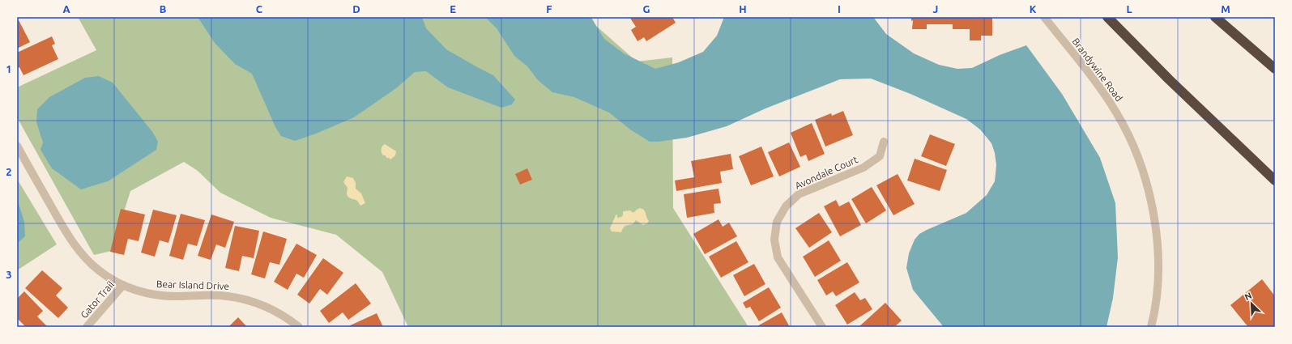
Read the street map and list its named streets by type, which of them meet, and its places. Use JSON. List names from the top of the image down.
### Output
{
  "streets": {
    "street": [
      "Brandywine Road",
      "Avondale Court",
      "Bear Island Drive",
      "Gator Trail"
    ]
  },
  "crossings": [
    ["Bear Island Drive", "Gator Trail"]
  ],
  "north": "top left",
  "grid": {
    "columns": [
      "A",
      "B",
      "C",
      "D",
      "E",
      "F",
      "G",
      "H",
      "I",
      "J",
      "K",
      "L",
      "M"
    ],
    "rows": ["1", "2", "3"]
  }
}
